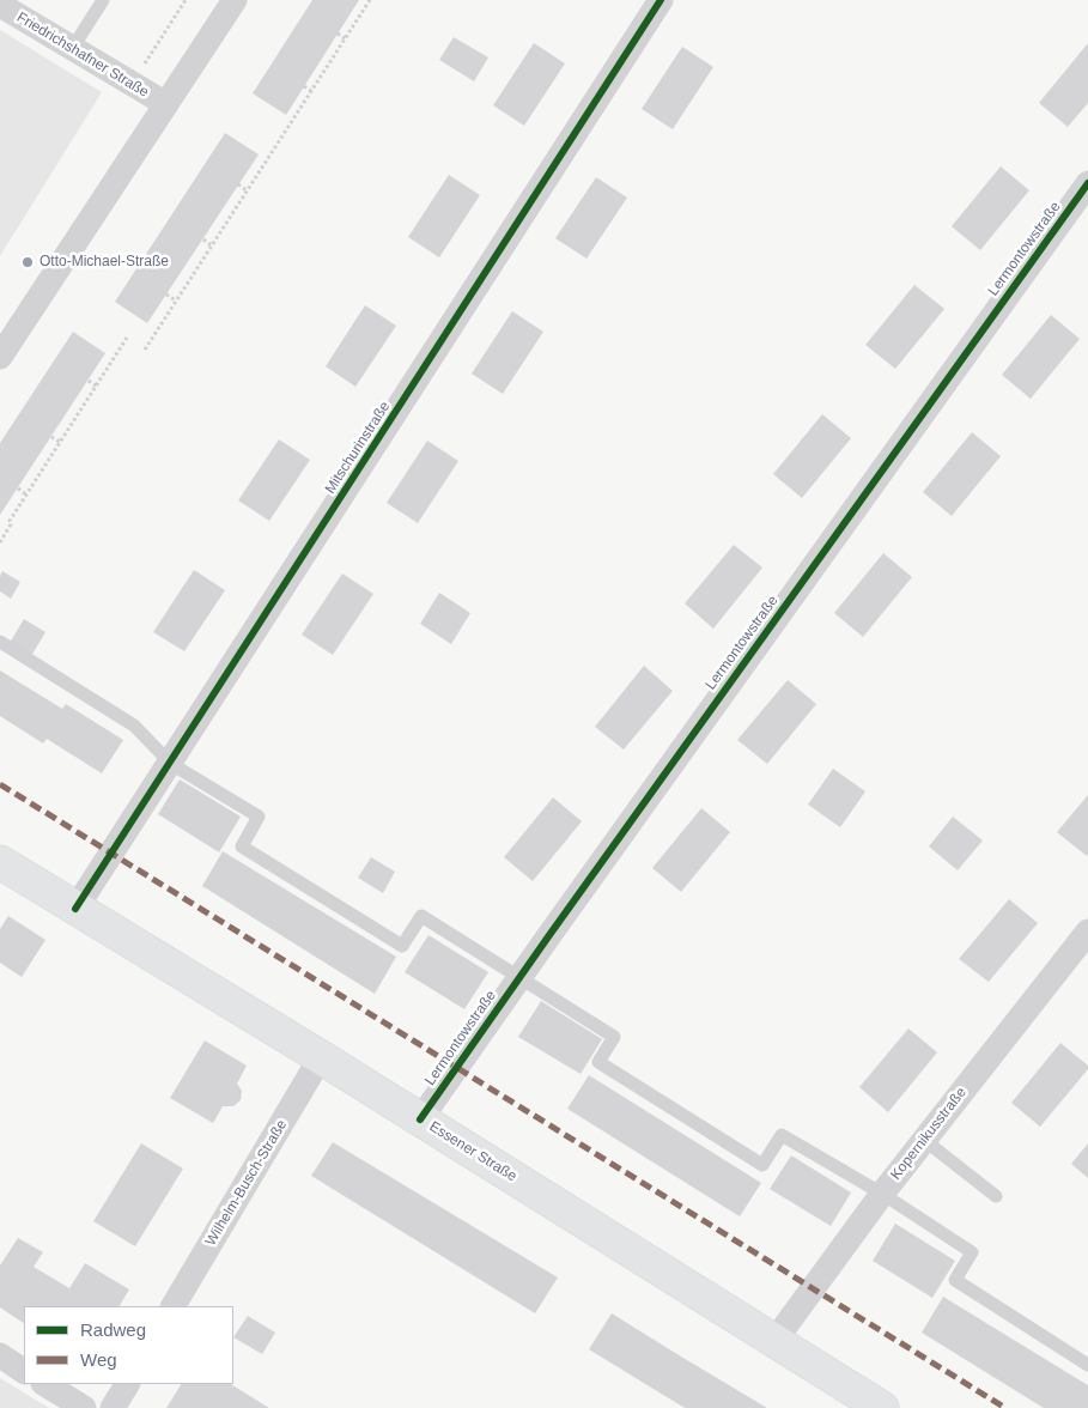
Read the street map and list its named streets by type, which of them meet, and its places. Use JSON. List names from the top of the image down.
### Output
{
  "streets": {
    "main road": ["Essener Straße"],
    "street": [
      "Friedrichshafner Straße",
      "Lermontowstraße",
      "Mitschurinstraße",
      "Kopernikusstraße",
      "Wilhelm-Busch-Straße"
    ]
  },
  "crossings": [
    ["Lermontowstraße", "Essener Straße"],
    ["Mitschurinstraße", "Essener Straße"],
    ["Kopernikusstraße", "Essener Straße"],
    ["Essener Straße", "Wilhelm-Busch-Straße"]
  ],
  "places": ["Otto-Michael-Straße"],
  "legend": ["Radweg", "Weg"]
}
